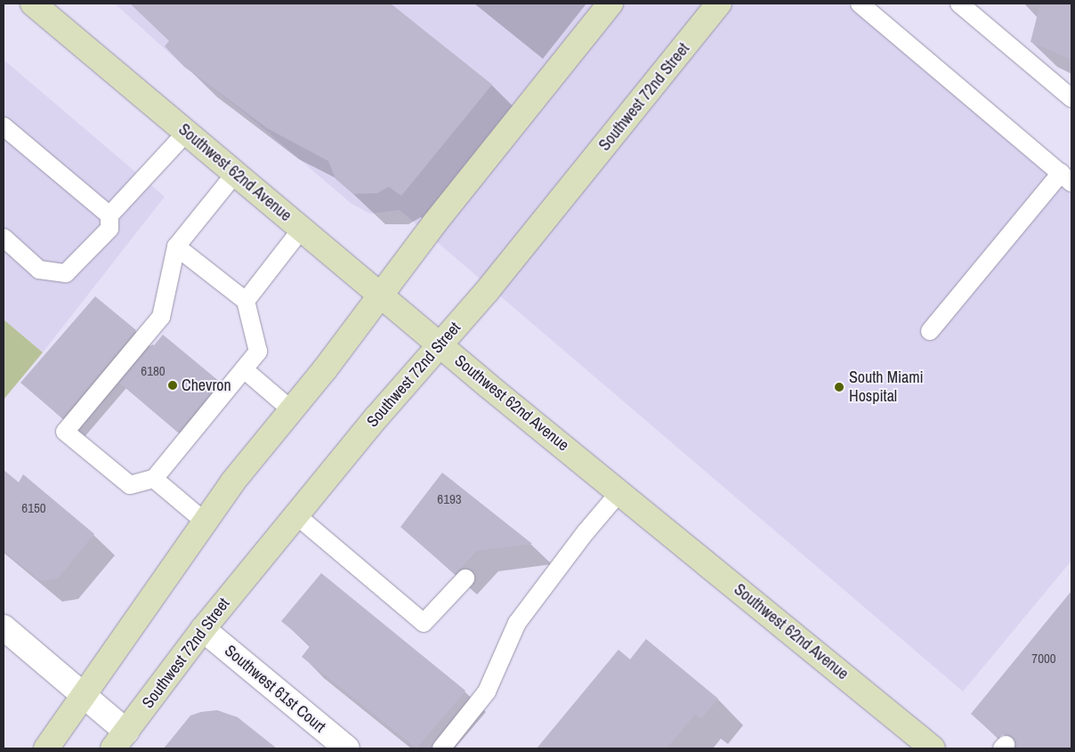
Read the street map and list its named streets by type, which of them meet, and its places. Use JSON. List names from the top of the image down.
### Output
{
  "streets": {
    "main road": ["Southwest 72nd Street", "Southwest 62nd Avenue"],
    "street": ["Southwest 61st Court"]
  },
  "crossings": [
    ["Southwest 72nd Street", "Southwest 62nd Avenue"],
    ["Southwest 72nd Street", "Southwest 61st Court"]
  ],
  "places": ["Chevron", "South Miami Hospital"],
  "house_numbers": [
    "6180",
    "6193",
    "6150",
    "7000"
  ]
}
